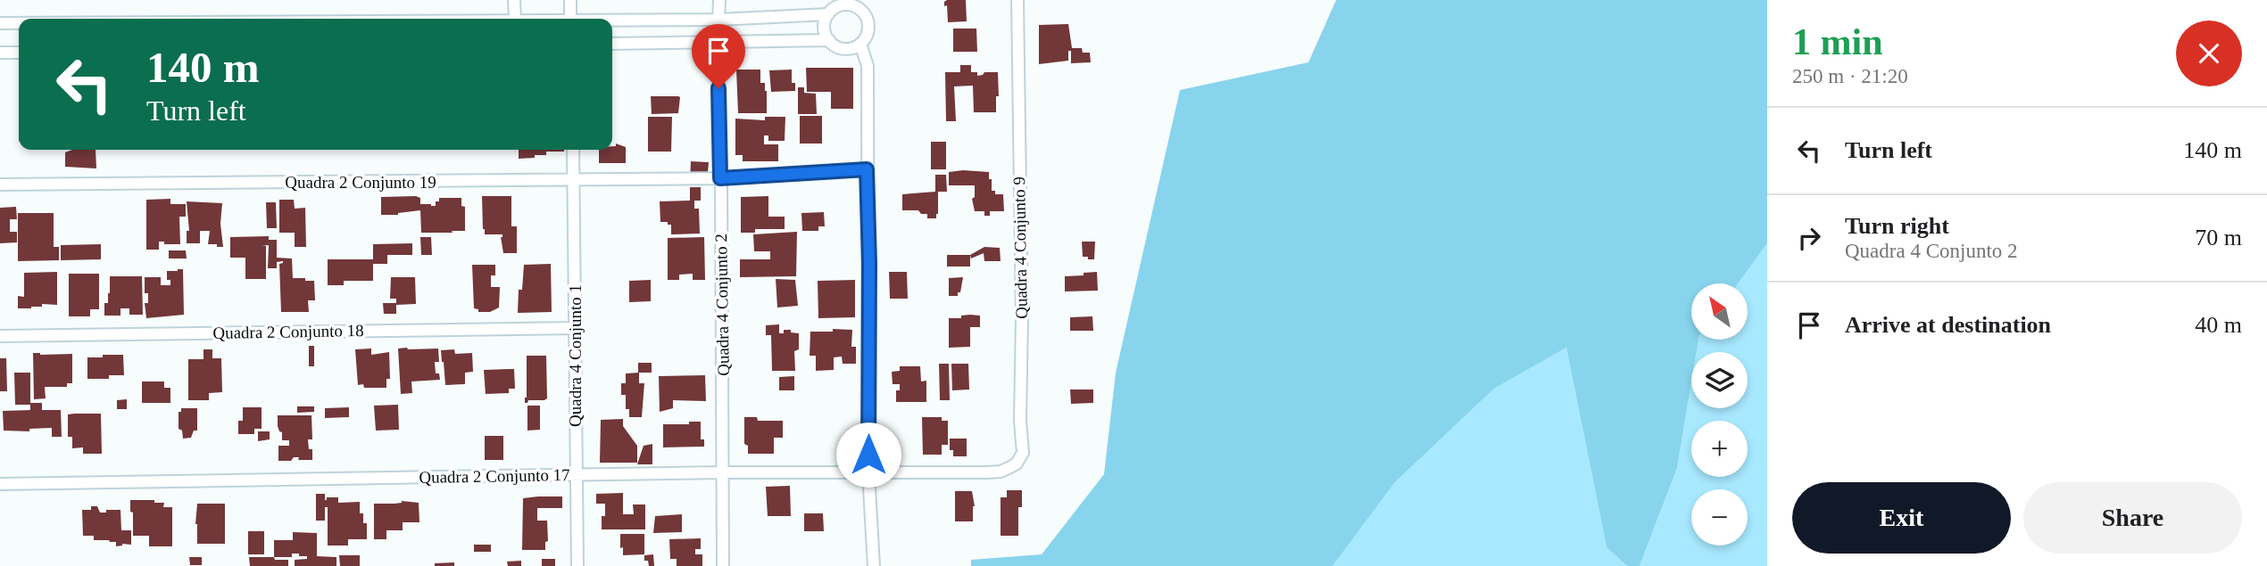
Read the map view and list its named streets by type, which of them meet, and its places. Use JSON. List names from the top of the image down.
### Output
{
  "streets": {
    "street": [
      "Quadra 2 Conjunto 19",
      "Quadra 4 Conjunto 9",
      "Quadra 4 Conjunto 2",
      "Quadra 2 Conjunto 18",
      "Quadra 4 Conjunto 1",
      "Quadra 2 Conjunto 17"
    ]
  },
  "crossings": [
    ["Quadra 2 Conjunto 19", "Quadra 4 Conjunto 2"],
    ["Quadra 2 Conjunto 19", "Quadra 4 Conjunto 1"],
    ["Quadra 4 Conjunto 9", "Quadra 2 Conjunto 17"],
    ["Quadra 4 Conjunto 2", "Quadra 2 Conjunto 17"],
    ["Quadra 2 Conjunto 18", "Quadra 4 Conjunto 1"],
    ["Quadra 4 Conjunto 1", "Quadra 2 Conjunto 17"]
  ],
  "north": "top left",
  "page": {
    "heading": ["1 min", "250 m · 21:20"],
    "turn": ["140 m", "Turn left"],
    "list": [
      {
        "name": "Turn left",
        "value": "140 m"
      },
      {
        "name": "Turn right",
        "note": "Quadra 4 Conjunto 2",
        "value": "70 m"
      },
      {
        "name": "Arrive at destination",
        "value": "40 m"
      }
    ],
    "map_buttons": ["+", "−"],
    "buttons": ["Exit", "Share"]
  }
}
